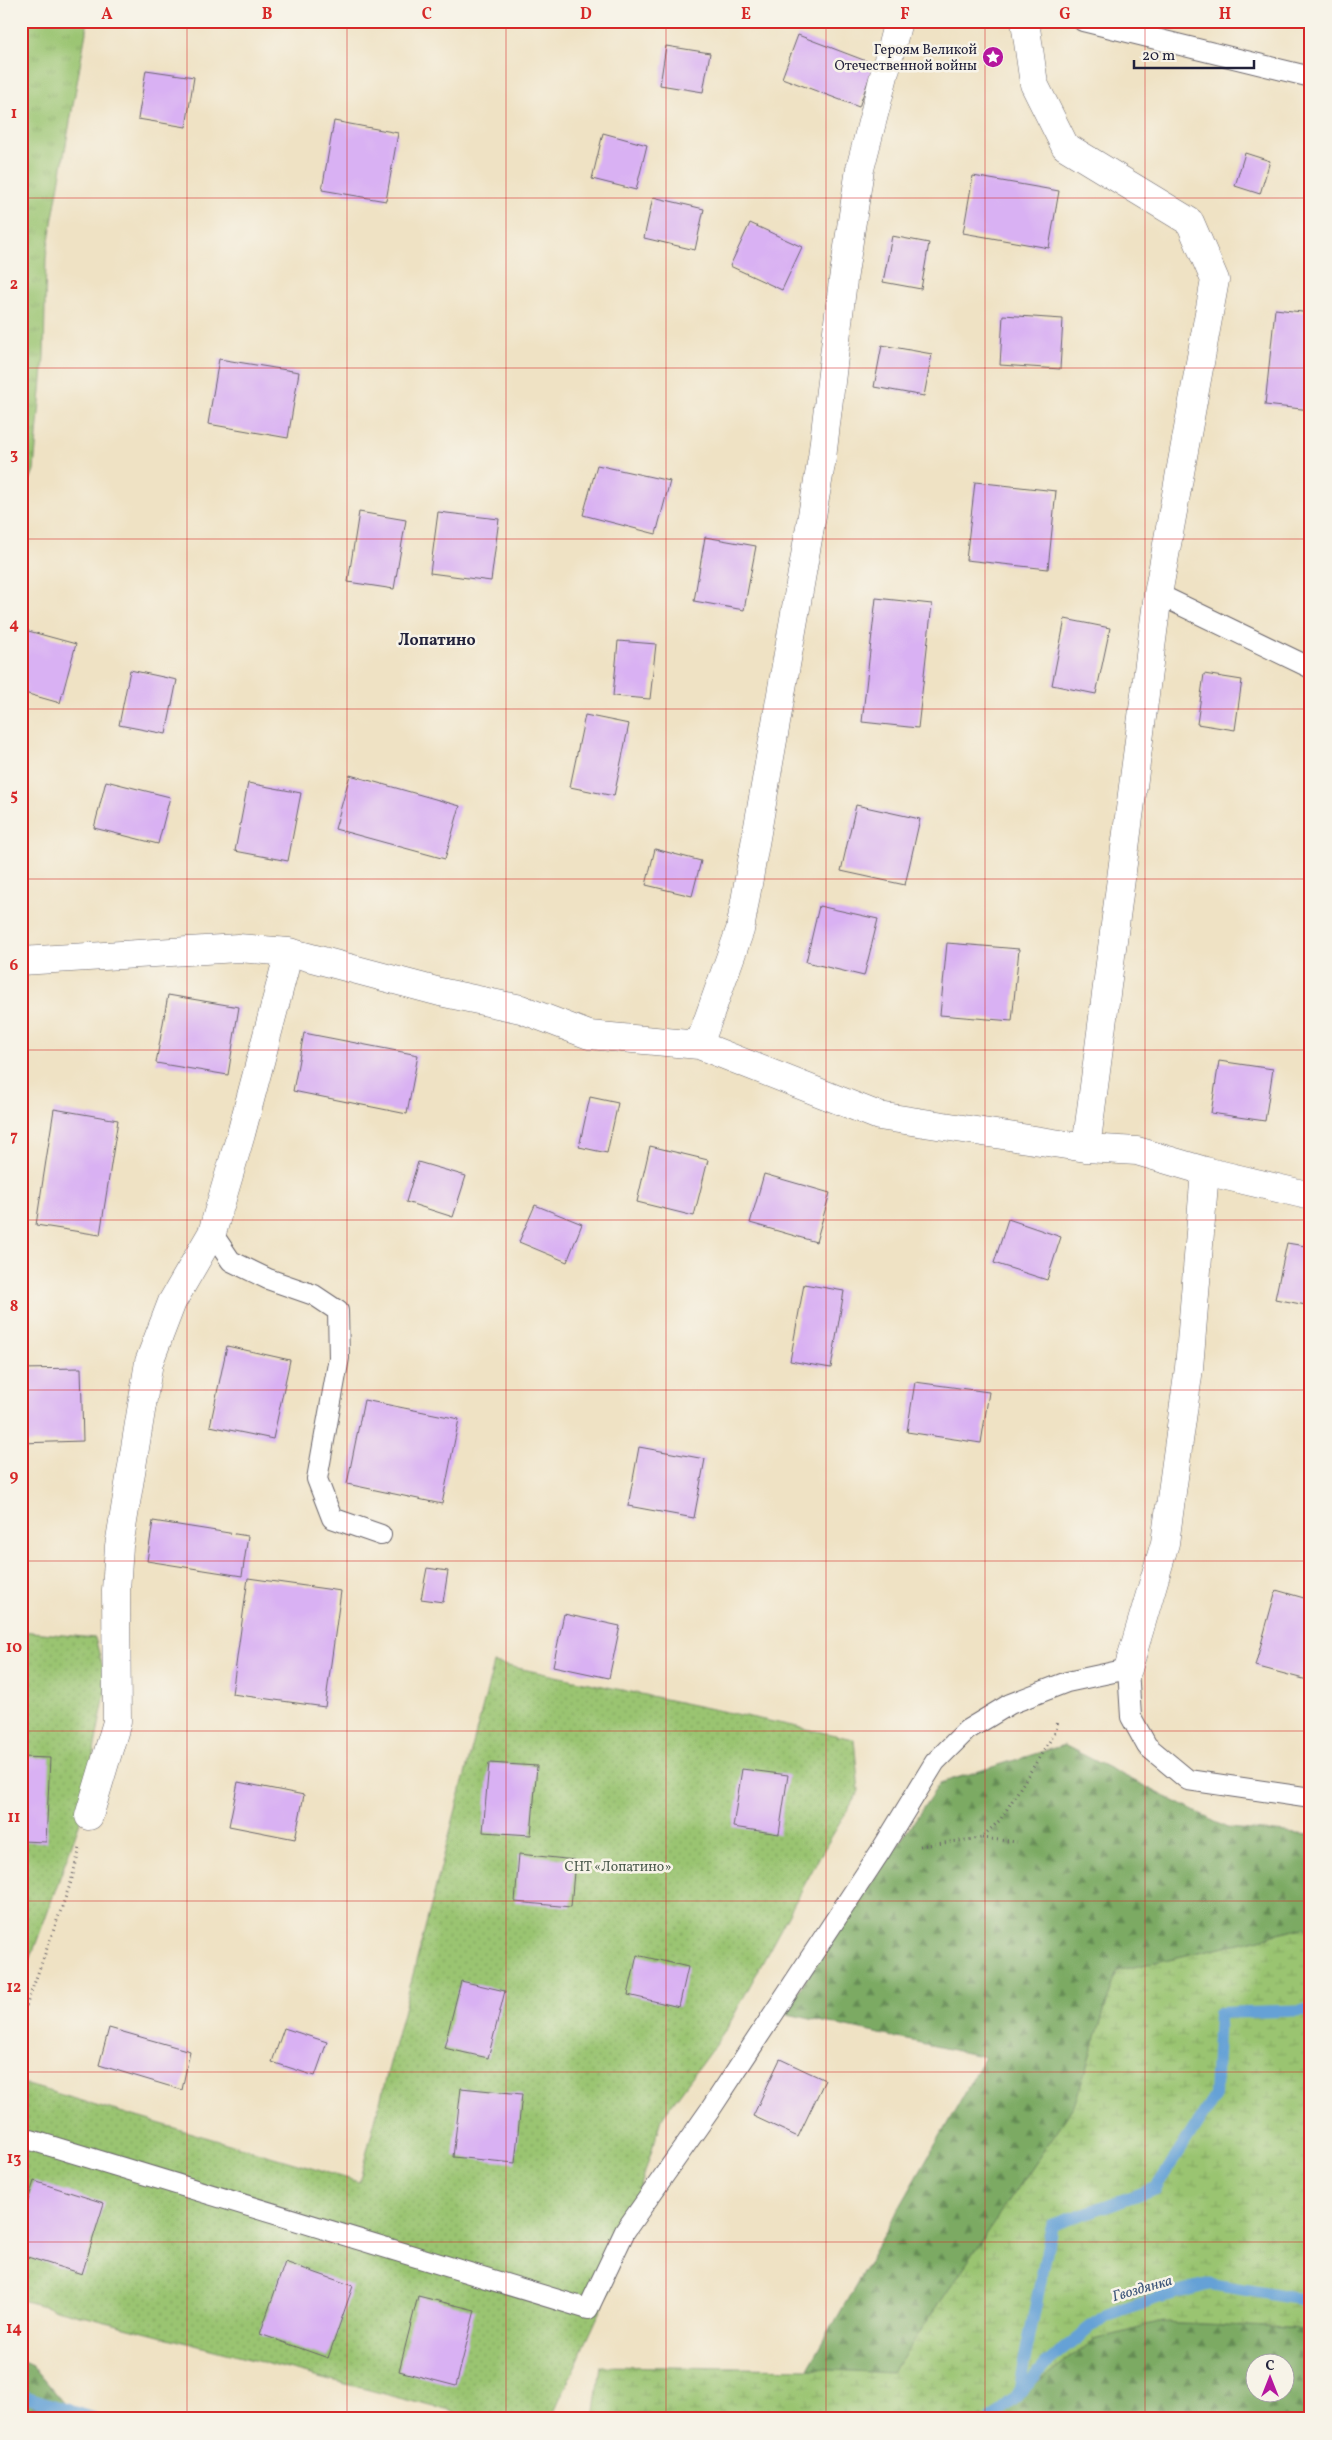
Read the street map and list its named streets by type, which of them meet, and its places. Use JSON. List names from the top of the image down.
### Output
{
  "districts": ["Лопатино"],
  "water": ["Гвоздянка"],
  "parks": ["СНТ «Лопатино»"],
  "places": {
    "place": ["Героям Великой Отечественной войны"]
  },
  "scale_bar": "20 m",
  "north": "top",
  "grid": {
    "columns": [
      "A",
      "B",
      "C",
      "D",
      "E",
      "F",
      "G",
      "H"
    ],
    "rows": [
      "1",
      "2",
      "3",
      "4",
      "5",
      "6",
      "7",
      "8",
      "9",
      "10",
      "11",
      "12",
      "13",
      "14"
    ]
  }
}
